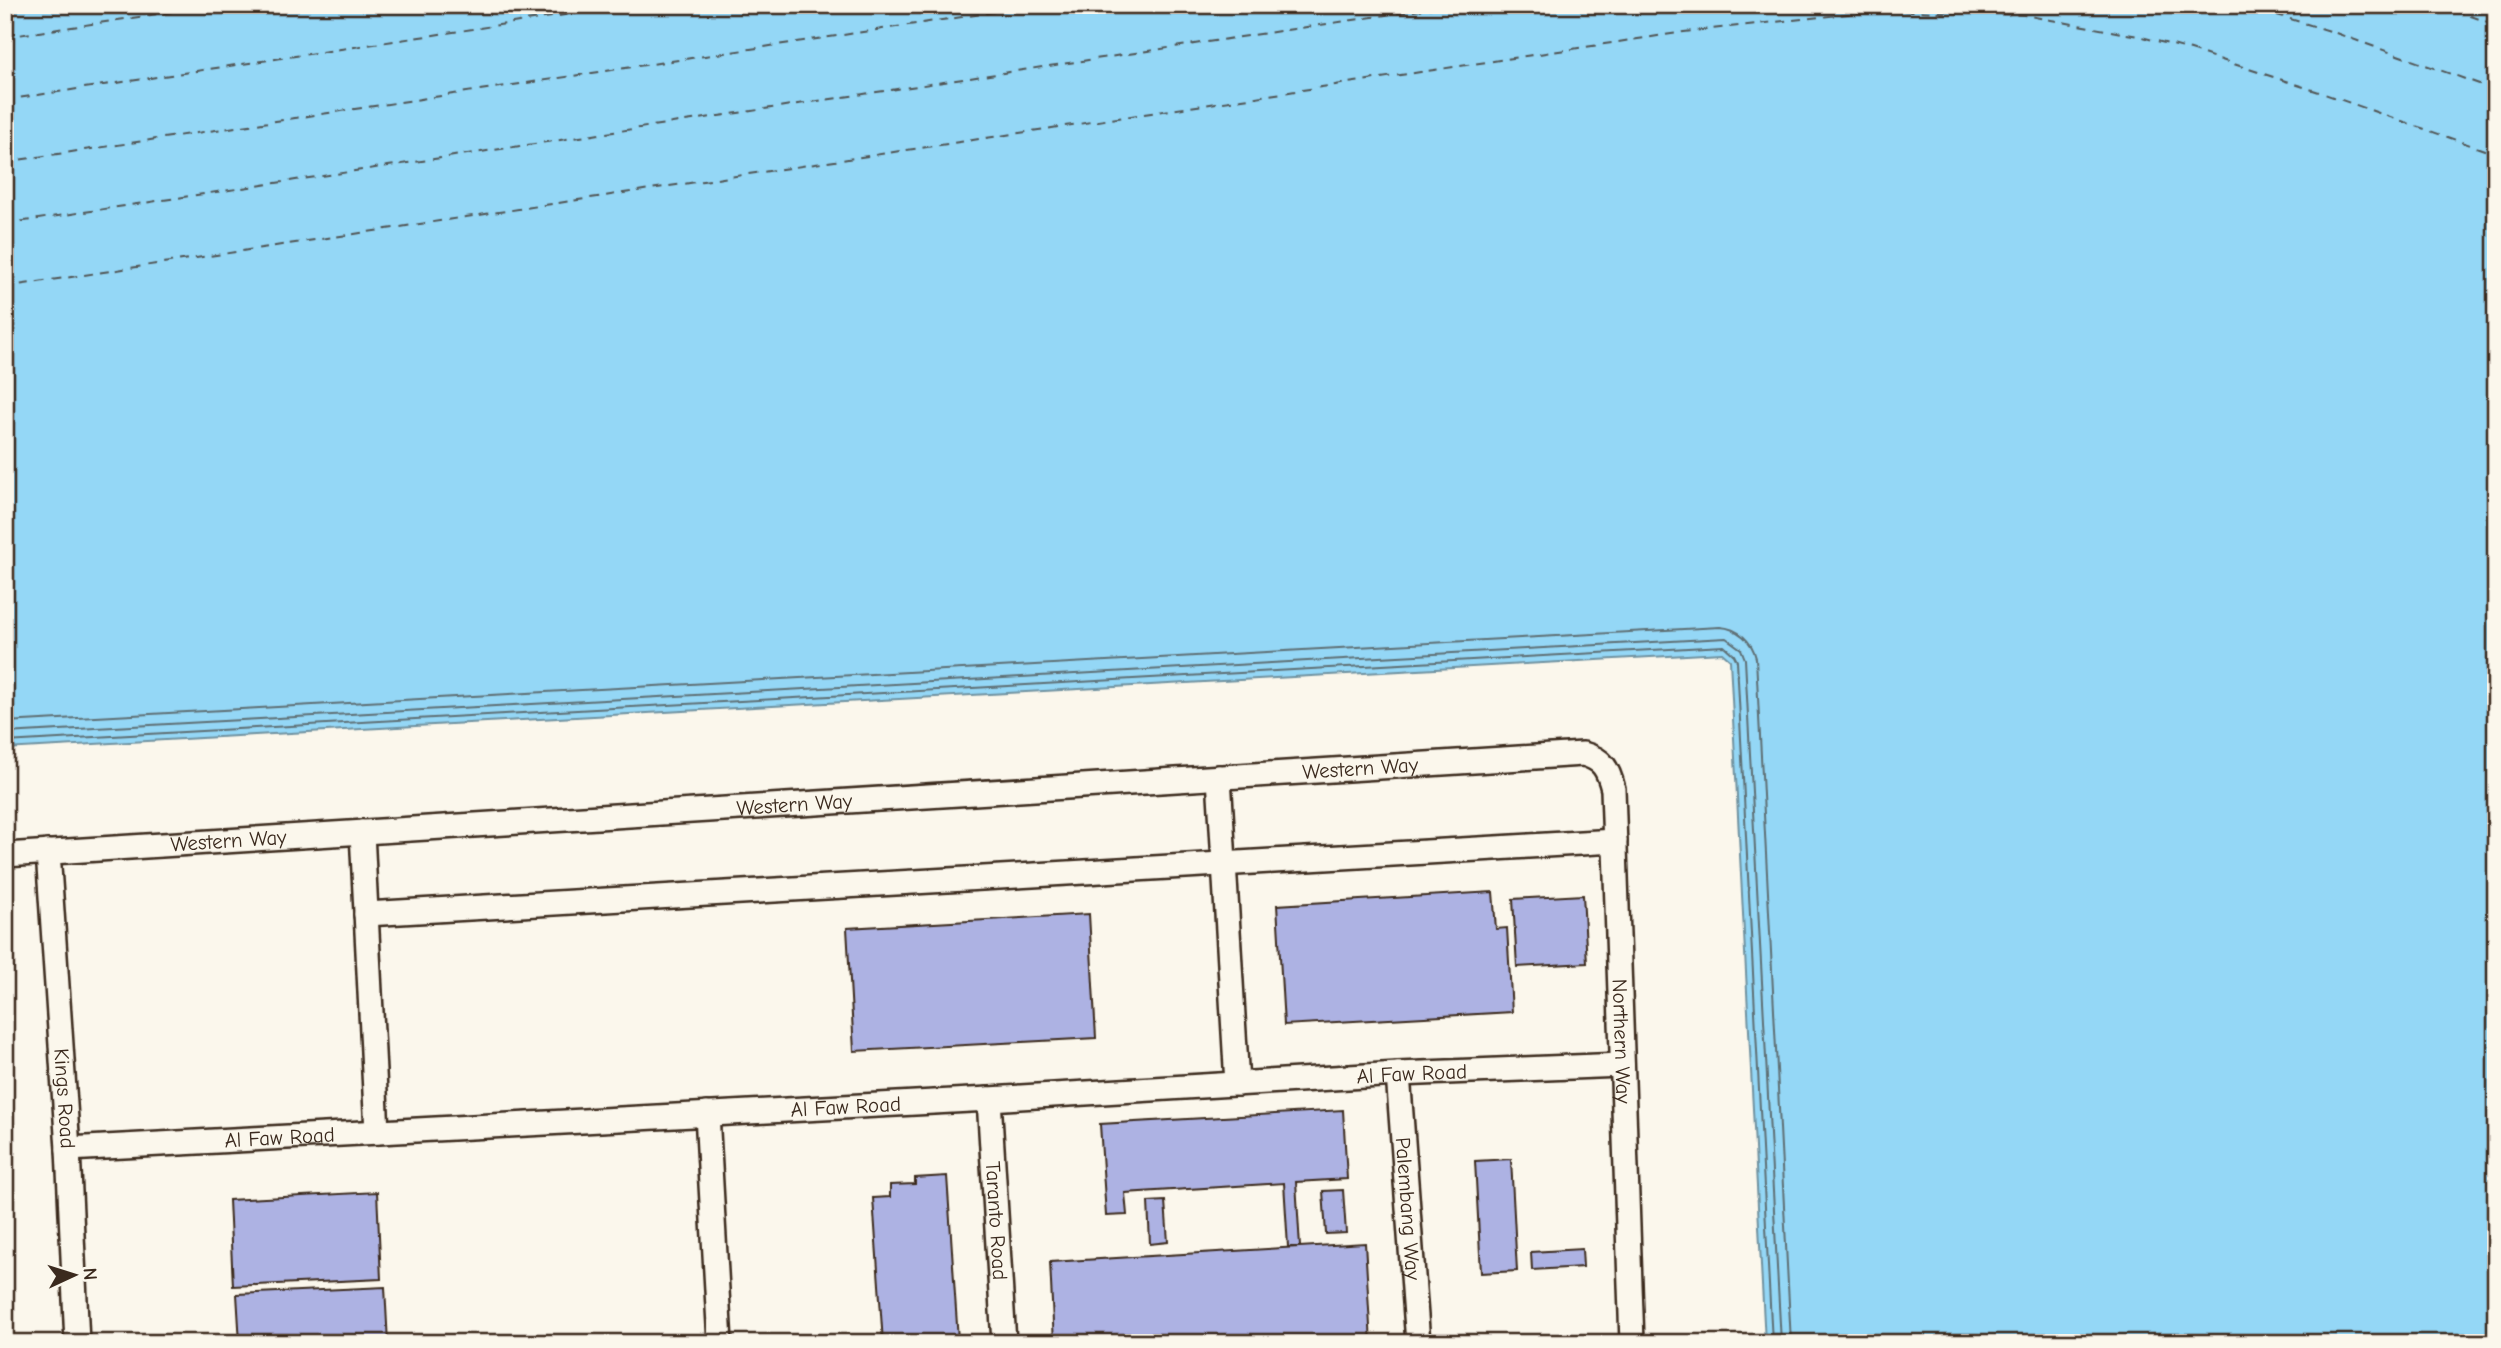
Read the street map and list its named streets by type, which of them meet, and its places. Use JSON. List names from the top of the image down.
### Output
{
  "streets": {
    "lane": [
      "Western Way",
      "Northern Way",
      "Al Faw Road",
      "Kings Road",
      "Palembang Way",
      "Taranto Road"
    ]
  },
  "crossings": [
    ["Western Way", "Northern Way"],
    ["Western Way", "Kings Road"],
    ["Northern Way", "Al Faw Road"],
    ["Al Faw Road", "Kings Road"],
    ["Al Faw Road", "Palembang Way"],
    ["Al Faw Road", "Taranto Road"]
  ],
  "north": "right"
}
